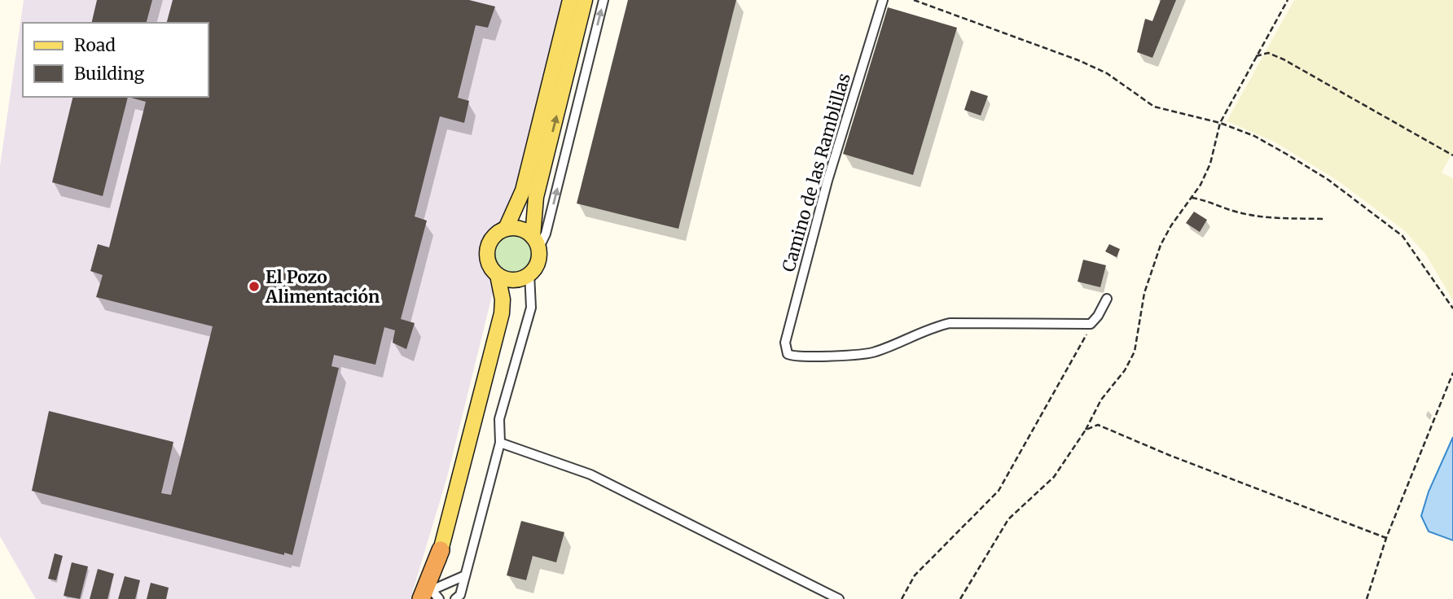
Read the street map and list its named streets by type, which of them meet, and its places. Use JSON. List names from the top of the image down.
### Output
{
  "streets": {
    "street": ["Camino de las Ramblillas"]
  },
  "places": ["El Pozo Alimentación"],
  "legend": ["Road", "Building"]
}
